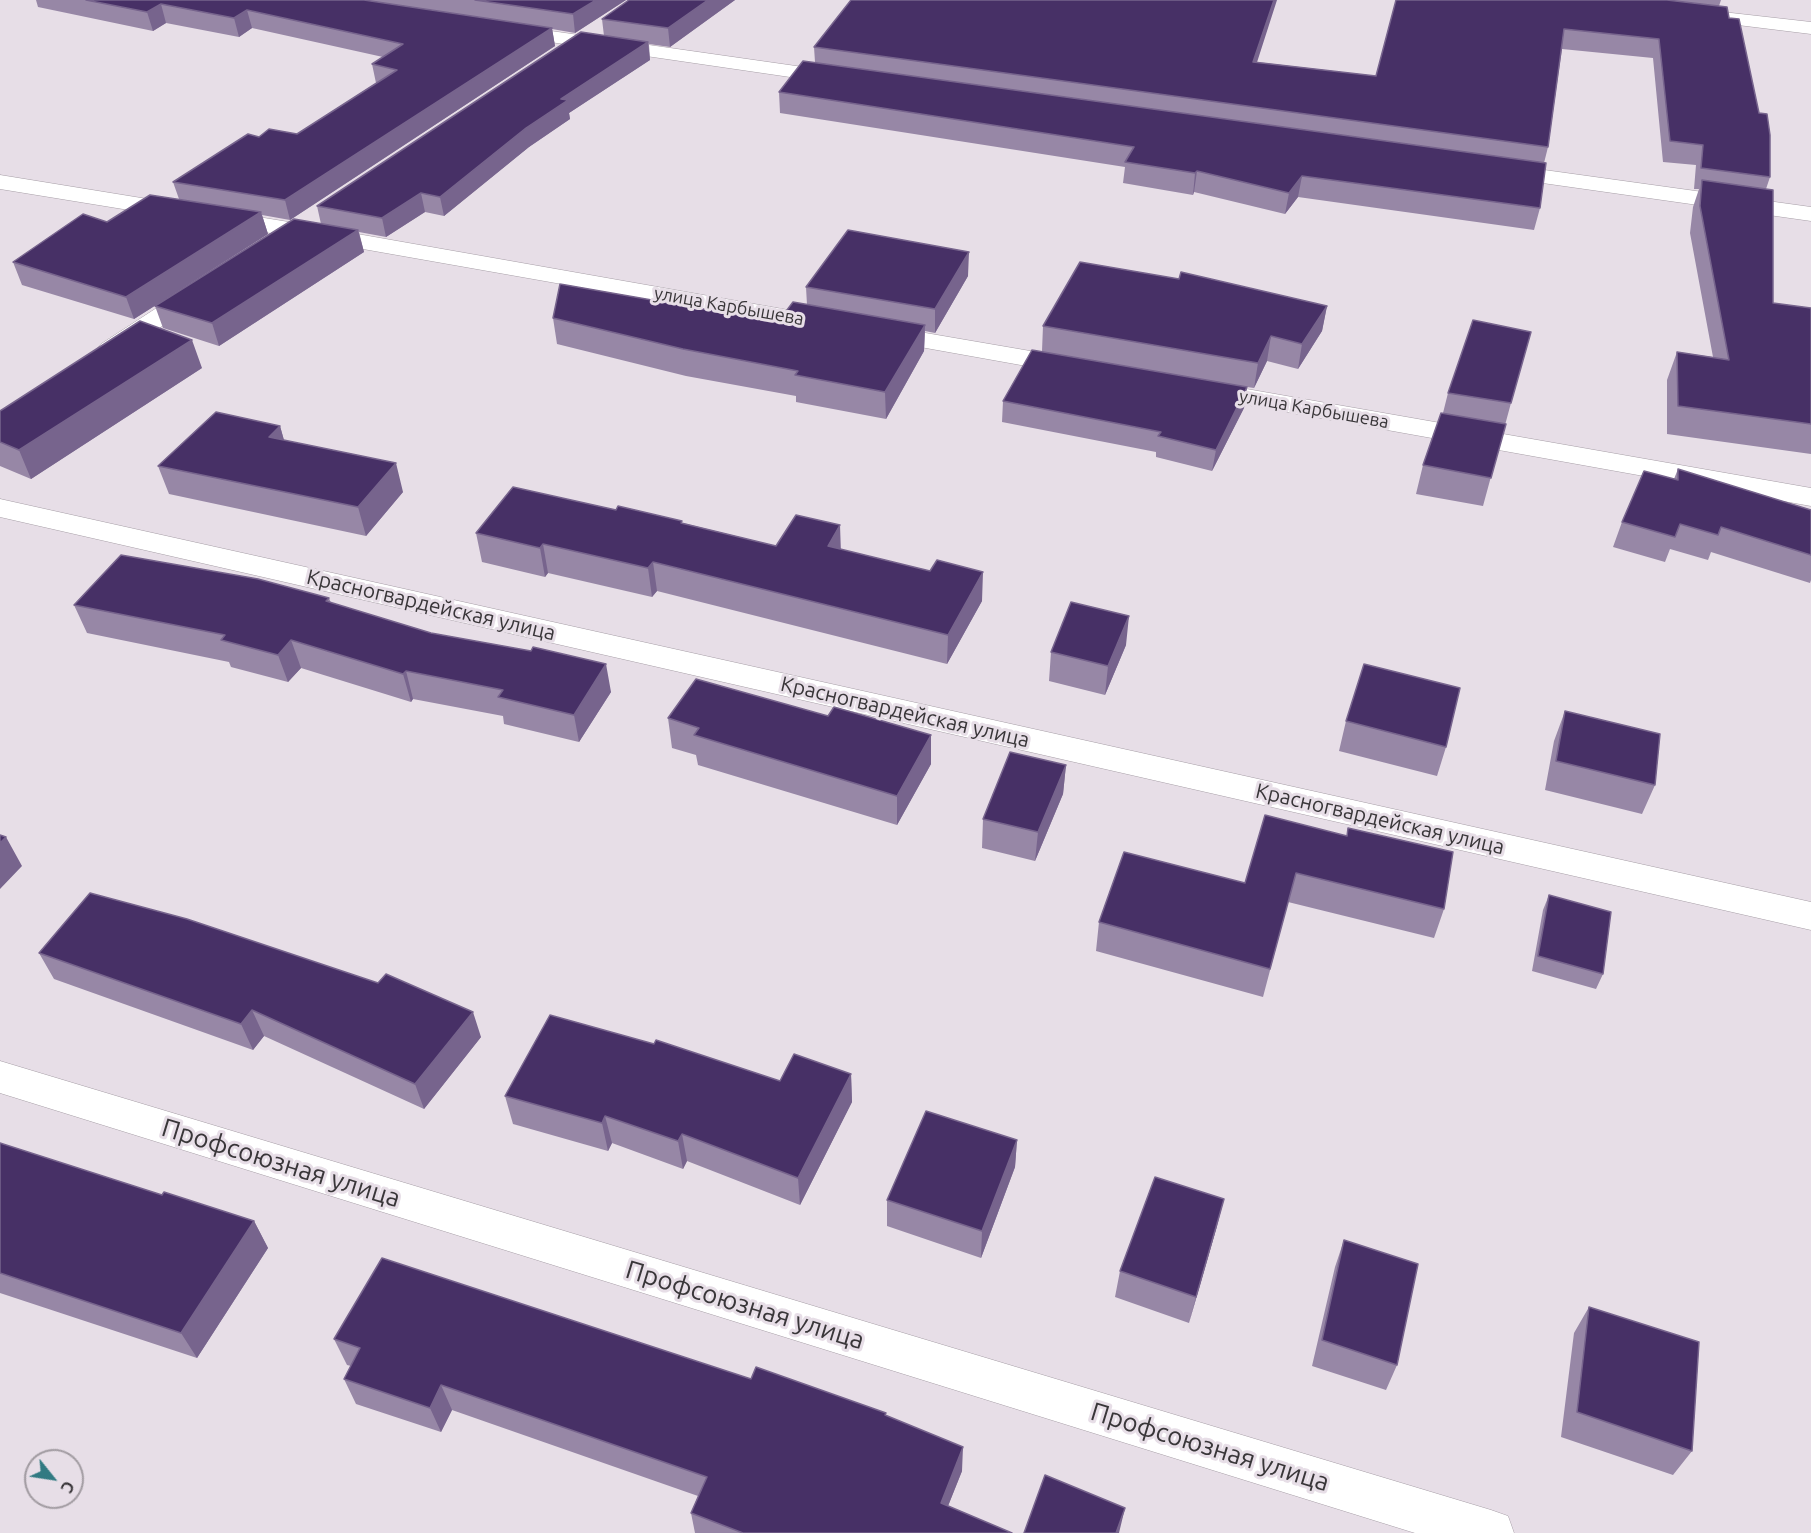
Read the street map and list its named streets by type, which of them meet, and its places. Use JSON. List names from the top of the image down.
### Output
{
  "streets": {
    "street": ["улица Карбышева", "Красногвардейская улица", "Профсоюзная улица"]
  },
  "north": "bottom right"
}
